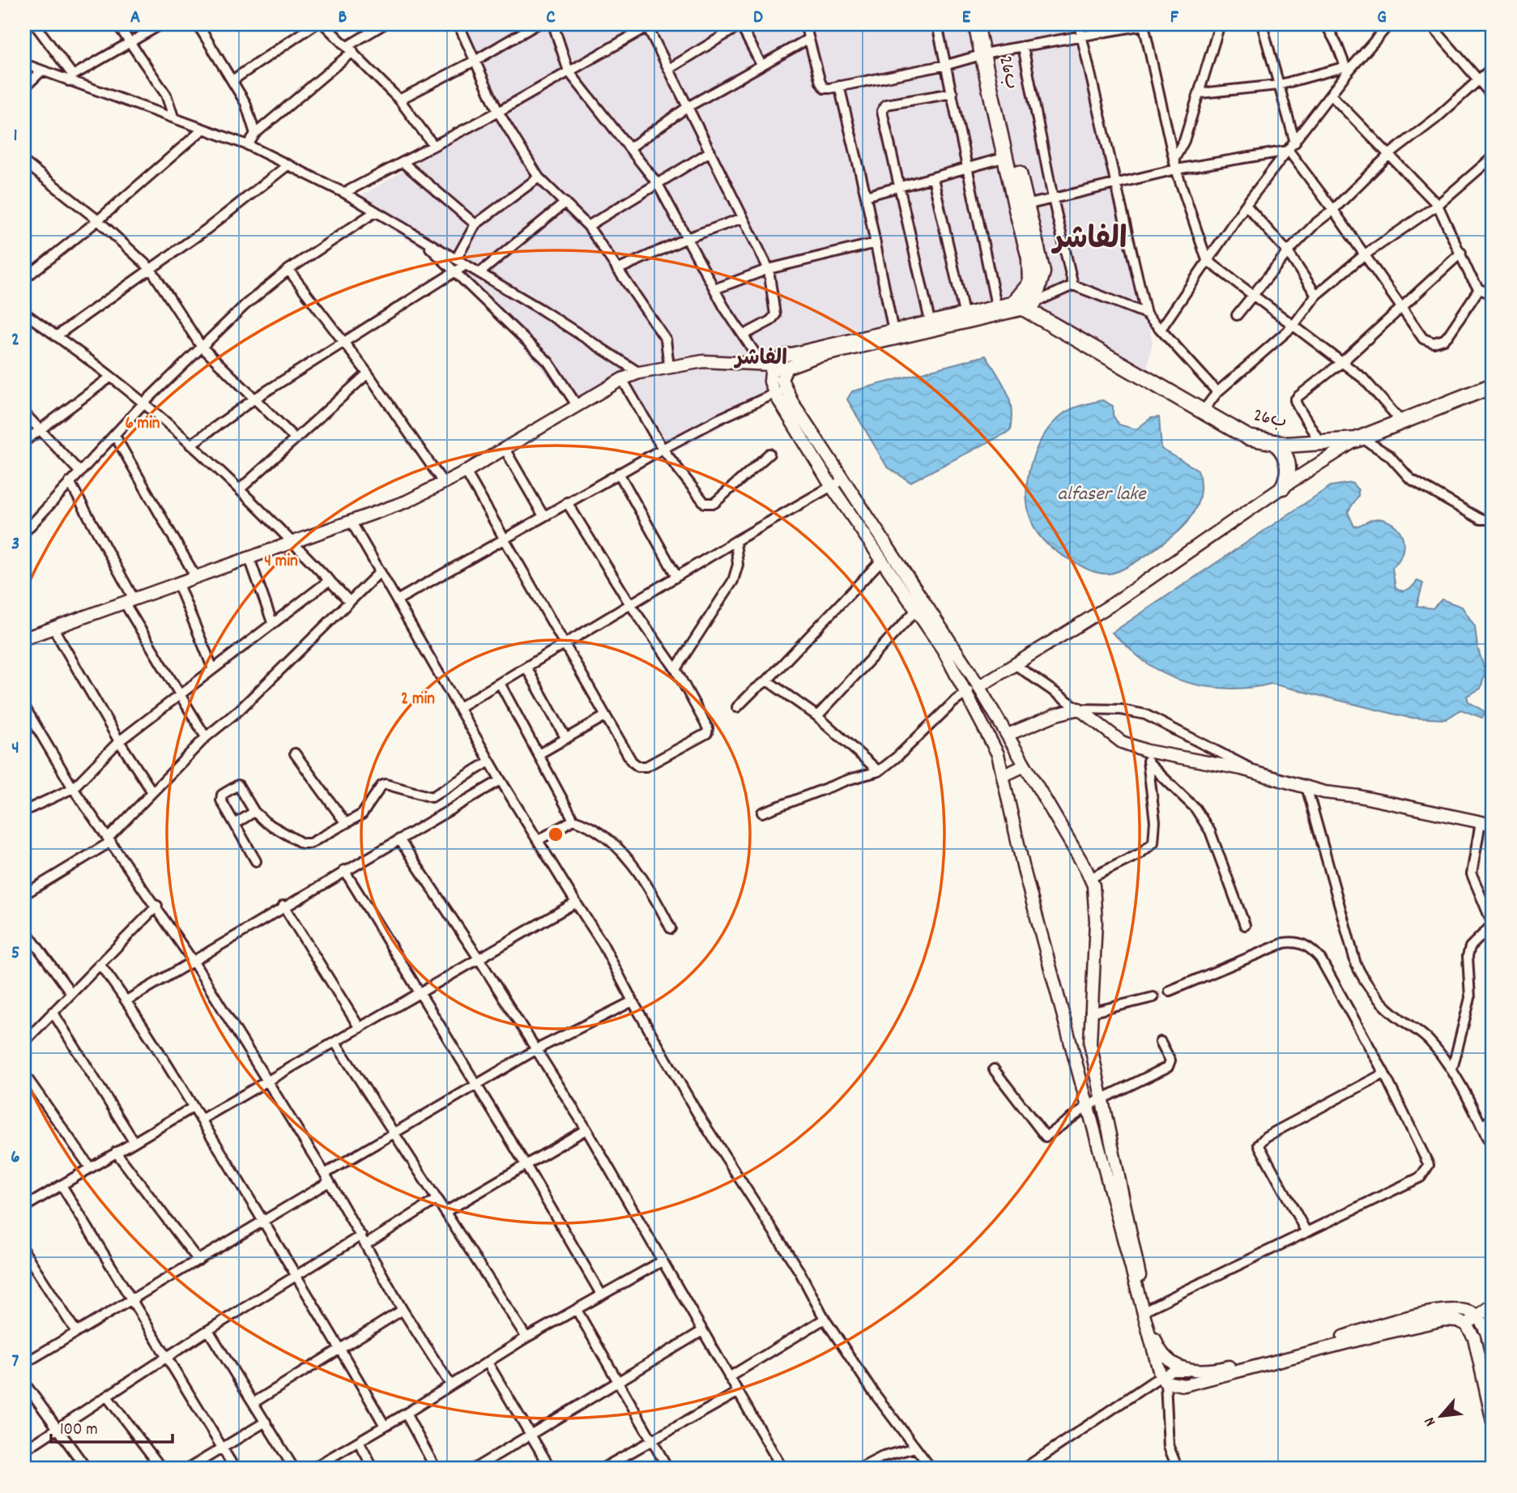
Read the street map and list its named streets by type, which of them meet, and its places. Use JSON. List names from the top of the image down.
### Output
{
  "streets": {
    "highway": ["26ب"]
  },
  "districts": ["الفاشر", "الفاشر"],
  "water": ["alfaser lake"],
  "scale_bar": "100 m",
  "north": "bottom left",
  "grid": {
    "columns": [
      "A",
      "B",
      "C",
      "D",
      "E",
      "F",
      "G"
    ],
    "rows": [
      "1",
      "2",
      "3",
      "4",
      "5",
      "6",
      "7"
    ]
  },
  "rings": ["6 min", "4 min", "2 min"]
}
